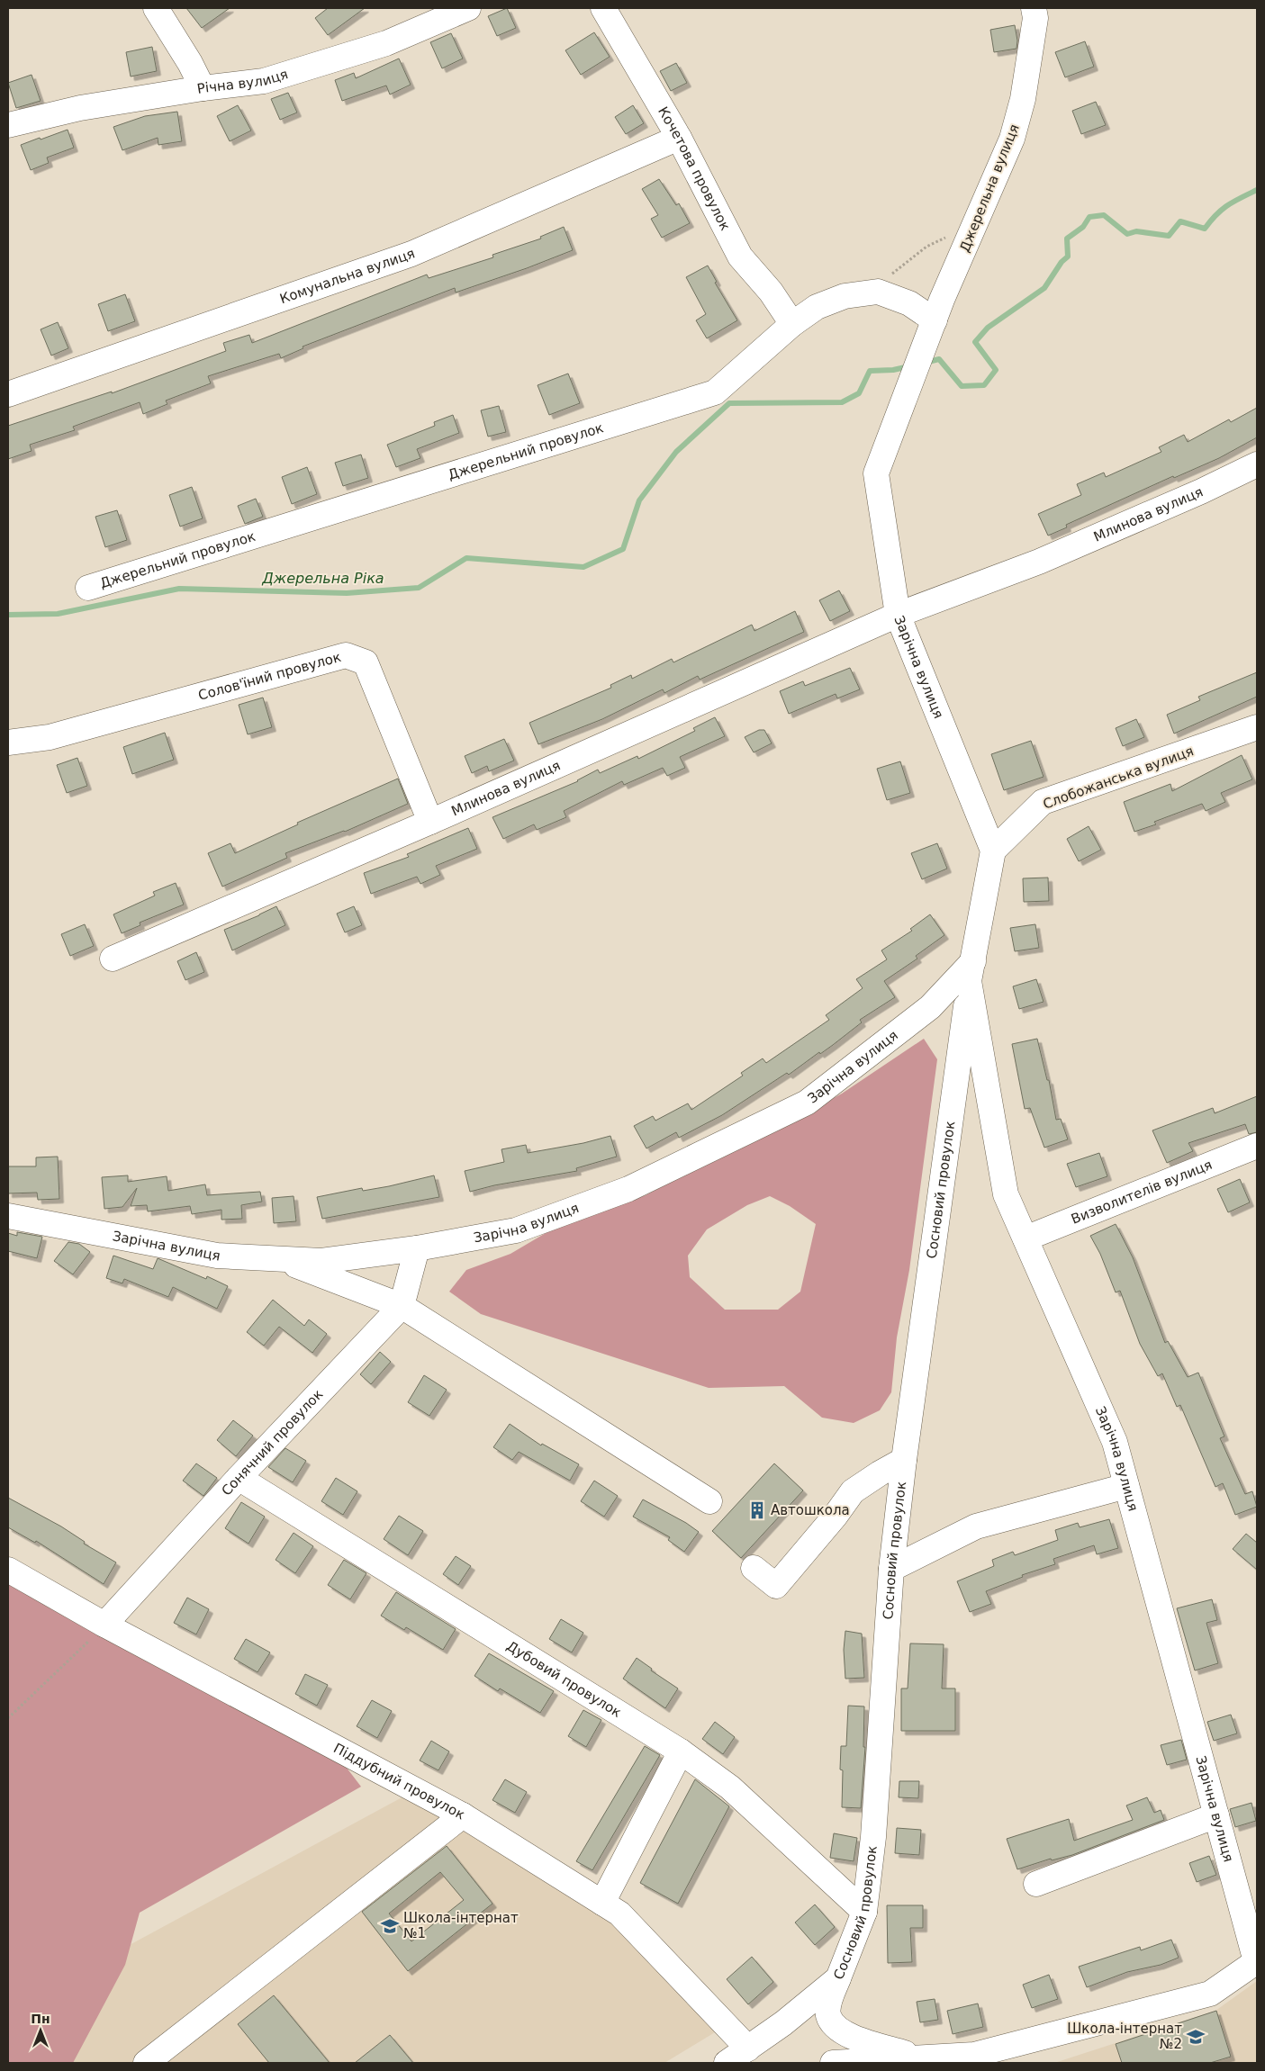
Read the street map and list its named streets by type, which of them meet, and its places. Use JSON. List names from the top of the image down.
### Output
{
  "streets": {
    "street": [
      "Річна вулиця",
      "Кочетова провулок",
      "Джерельна вулиця",
      "Комунальна вулиця",
      "Джерельний провулок",
      "Млинова вулиця",
      "Зарічна вулиця",
      "Солов'їний провулок",
      "Слобожанська вулиця",
      "Сосновий провулок",
      "Визволителів вулиця",
      "Сонячний провулок",
      "Дубовий провулок",
      "Піддубний провулок"
    ]
  },
  "crossings": [
    ["Кочетова провулок", "Комунальна вулиця"],
    ["Кочетова провулок", "Джерельний провулок"],
    ["Джерельна вулиця", "Джерельний провулок"],
    ["Джерельна вулиця", "Зарічна вулиця"],
    ["Млинова вулиця", "Зарічна вулиця"],
    ["Млинова вулиця", "Солов'їний провулок"],
    ["Зарічна вулиця", "Слобожанська вулиця"],
    ["Зарічна вулиця", "Сосновий провулок"],
    ["Зарічна вулиця", "Визволителів вулиця"],
    ["Зарічна вулиця", "Сонячний провулок"],
    ["Сосновий провулок", "Дубовий провулок"],
    ["Сосновий провулок", "Піддубний провулок"],
    ["Сонячний провулок", "Дубовий провулок"],
    ["Сонячний провулок", "Піддубний провулок"]
  ],
  "water": ["Джерельна Ріка"],
  "places": {
    "building": ["Автошкола"],
    "school or university": ["Школа-інтернат №1", "Школа-інтернат №2"]
  },
  "north": "top"
}
